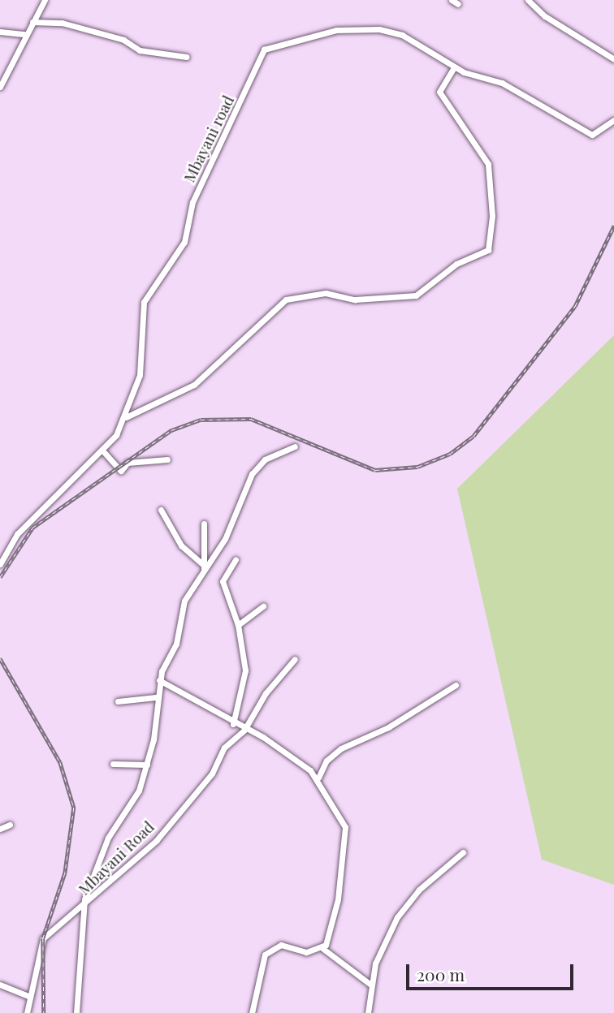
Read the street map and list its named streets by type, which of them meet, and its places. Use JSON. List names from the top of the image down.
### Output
{
  "streets": {
    "street": ["Mbayani road", "Mbayani Road"]
  },
  "scale_bar": "200 m"
}
